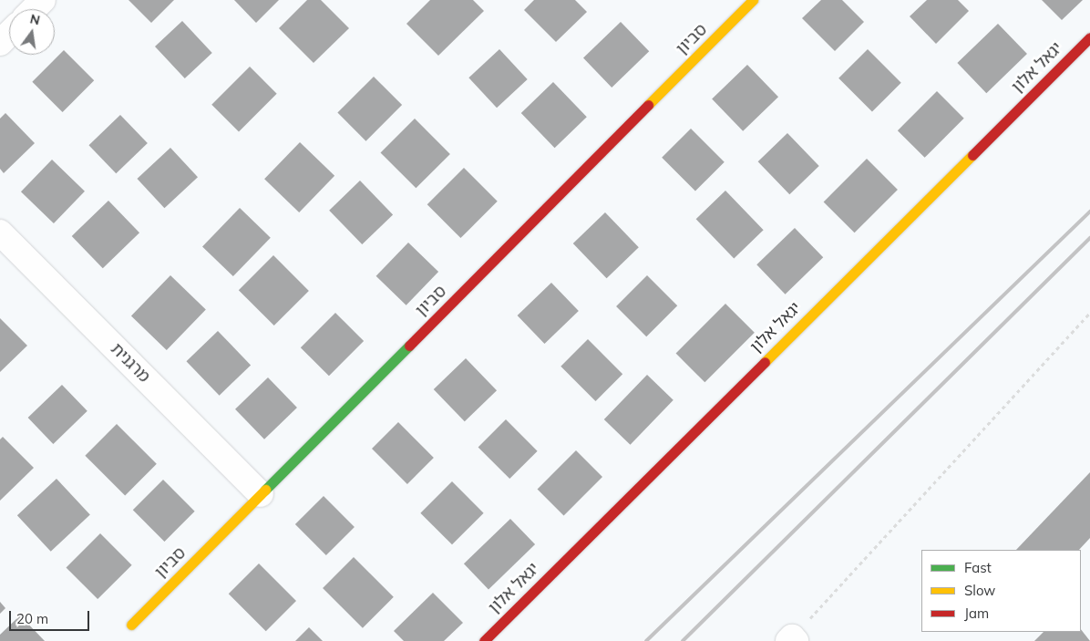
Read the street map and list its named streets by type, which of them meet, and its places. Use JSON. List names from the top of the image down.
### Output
{
  "streets": {
    "street": ["סביון", "יגאל אלון", "מרגנית"]
  },
  "crossings": [
    ["סביון", "מרגנית"]
  ],
  "legend": ["Fast", "Slow", "Jam"],
  "scale_bar": "20 m",
  "north": "top"
}
